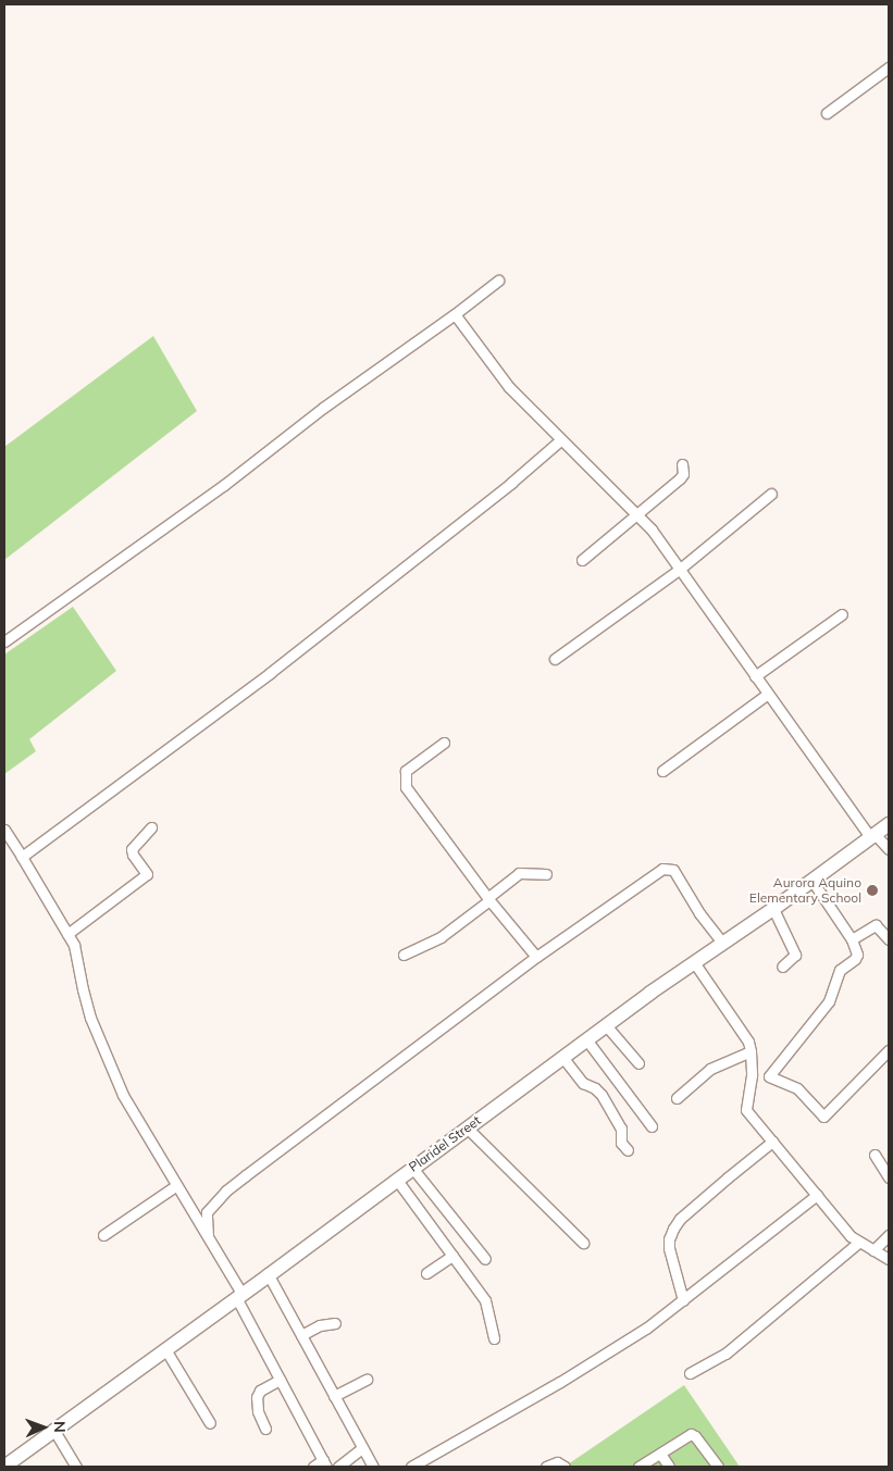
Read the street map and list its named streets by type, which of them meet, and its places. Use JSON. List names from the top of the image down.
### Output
{
  "streets": {
    "street": ["Plaridel Street"]
  },
  "places": ["Aurora Aquino Elementary School"],
  "north": "right"
}
